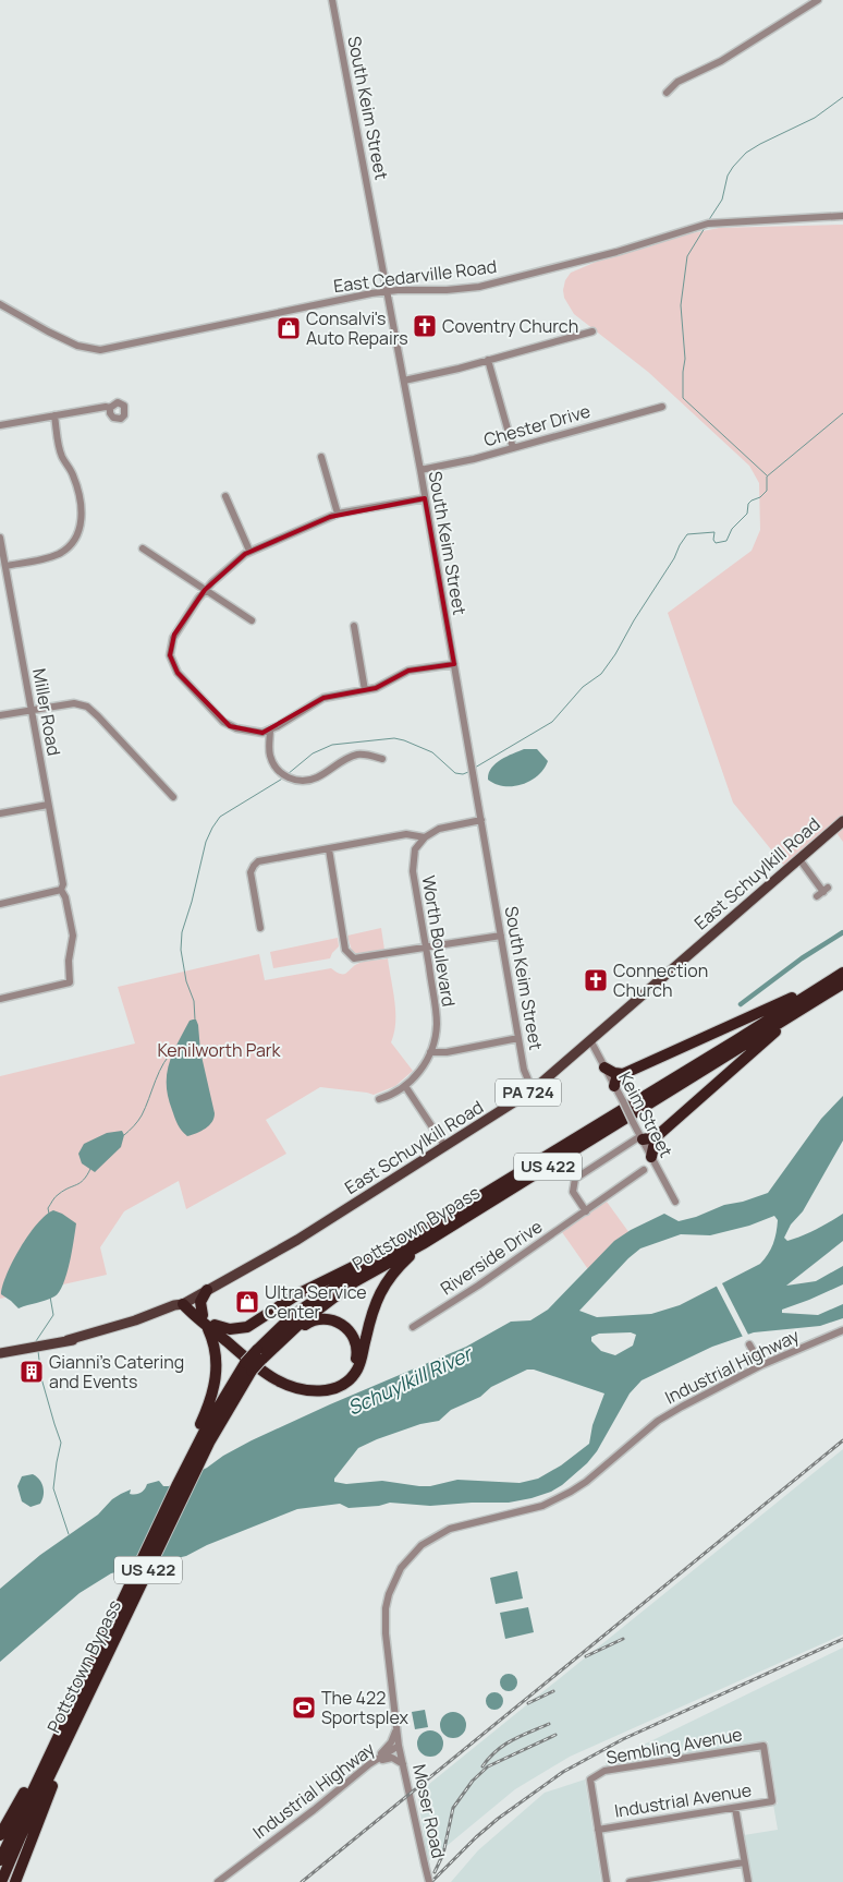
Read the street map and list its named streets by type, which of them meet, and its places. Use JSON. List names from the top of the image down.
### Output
{
  "streets": {
    "highway": ["US 422", "Pottstown Bypass"],
    "main road": ["East Schuylkill Road", "PA 724"],
    "street": [
      "South Keim Street",
      "East Cedarville Road",
      "Chester Drive",
      "Miller Road",
      "Worth Boulevard",
      "Keim Street",
      "Riverside Drive",
      "Industrial Highway",
      "Sembling Avenue",
      "Industrial Avenue",
      "Moser Road"
    ]
  },
  "crossings": [
    ["South Keim Street", "East Cedarville Road"],
    ["South Keim Street", "Chester Drive"],
    ["South Keim Street", "East Schuylkill Road"],
    ["East Schuylkill Road", "Keim Street"],
    ["Industrial Highway", "Moser Road"],
    ["Sembling Avenue", "Industrial Avenue"]
  ],
  "water": ["Schuylkill River"],
  "parks": ["Kenilworth Park"],
  "places": {
    "church": ["Coventry Church", "Connection Church"],
    "shop": ["Consalvi's Auto Repairs", "Ultra Service Center"],
    "building": ["Gianni’s Catering and Events"],
    "sports": ["The 422 Sportsplex"]
  }
}
